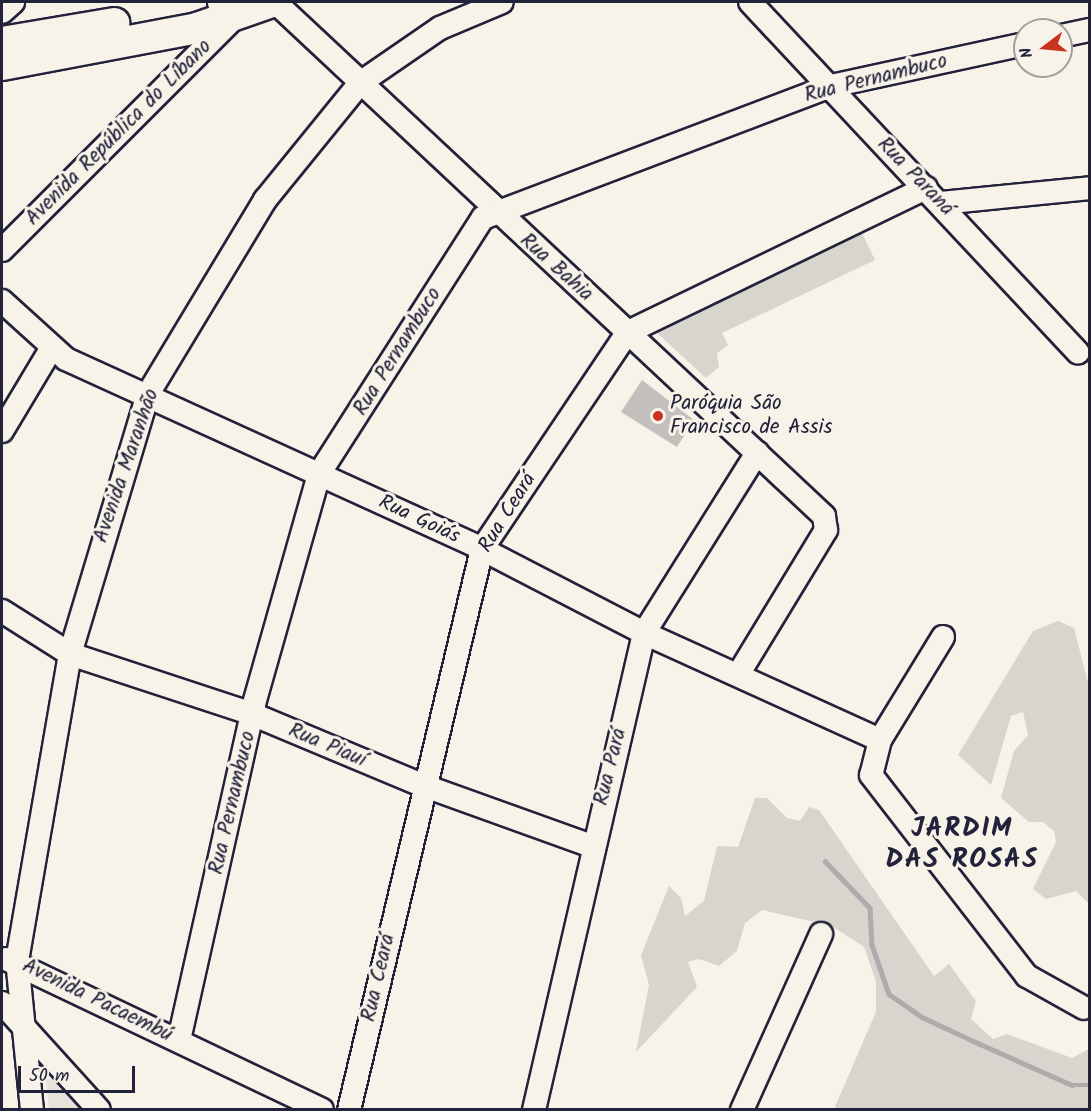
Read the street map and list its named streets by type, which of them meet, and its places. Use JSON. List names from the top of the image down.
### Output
{
  "streets": {
    "street": [
      "Rua Pernambuco",
      "Avenida República do Líbano",
      "Rua Paraná",
      "Rua Bahia",
      "Avenida Maranhão",
      "Rua Ceará",
      "Rua Goiás",
      "Rua Piauí",
      "Rua Pará",
      "Avenida Pacaembú"
    ]
  },
  "crossings": [
    ["Rua Pernambuco", "Rua Paraná"],
    ["Rua Pernambuco", "Rua Bahia"],
    ["Rua Pernambuco", "Rua Goiás"],
    ["Rua Pernambuco", "Rua Piauí"],
    ["Rua Pernambuco", "Avenida Pacaembú"],
    ["Rua Bahia", "Avenida Maranhão"],
    ["Rua Bahia", "Rua Ceará"],
    ["Rua Bahia", "Rua Goiás"],
    ["Rua Bahia", "Rua Pará"],
    ["Avenida Maranhão", "Rua Goiás"],
    ["Avenida Maranhão", "Rua Piauí"],
    ["Avenida Maranhão", "Avenida Pacaembú"],
    ["Rua Ceará", "Rua Goiás"],
    ["Rua Ceará", "Rua Piauí"],
    ["Rua Goiás", "Rua Pará"],
    ["Rua Piauí", "Rua Pará"]
  ],
  "districts": ["JARDIM DAS ROSAS"],
  "places": ["Paróquia São Francisco de Assis"],
  "scale_bar": "50 m",
  "north": "left"
}
